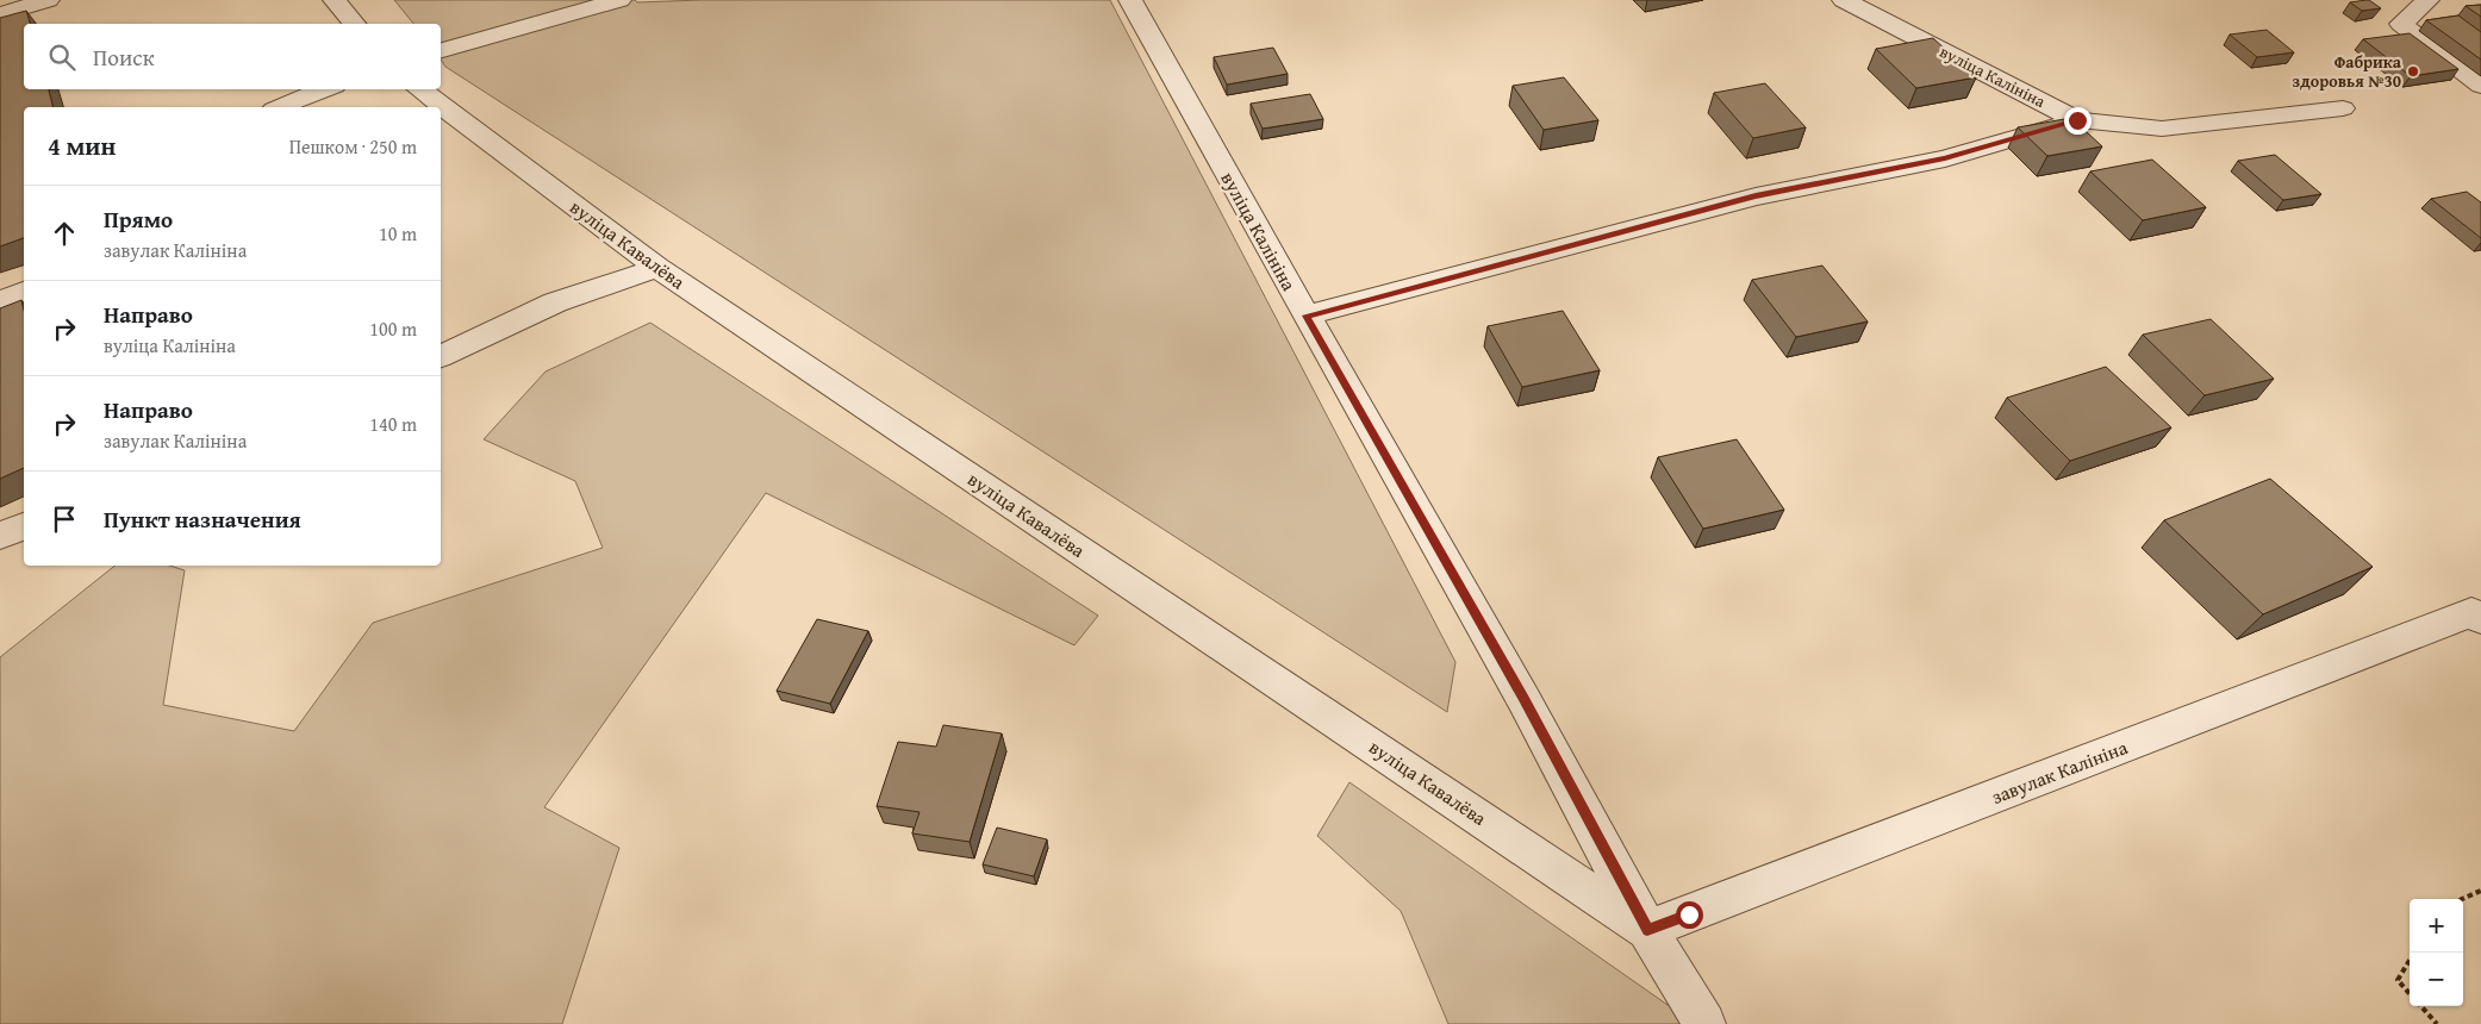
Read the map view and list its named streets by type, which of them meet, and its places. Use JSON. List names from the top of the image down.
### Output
{
  "streets": {
    "street": ["вуліца Калініна", "вуліца Кавалёва", "завулак Калініна"]
  },
  "crossings": [
    ["вуліца Калініна", "вуліца Кавалёва"],
    ["вуліца Калініна", "завулак Калініна"],
    ["вуліца Кавалёва", "завулак Калініна"]
  ],
  "places": ["Фабрика здоровья №30"],
  "page": {
    "search": "Поиск",
    "heading": ["4 мин", "Пешком · 250 m"],
    "list": [
      ["Прямо", "завулак Калініна", "10 m"],
      ["Направо", "вуліца Калініна", "100 m"],
      ["Направо", "завулак Калініна", "140 m"],
      "Пункт назначения"
    ],
    "map_buttons": ["+", "−"]
  }
}
